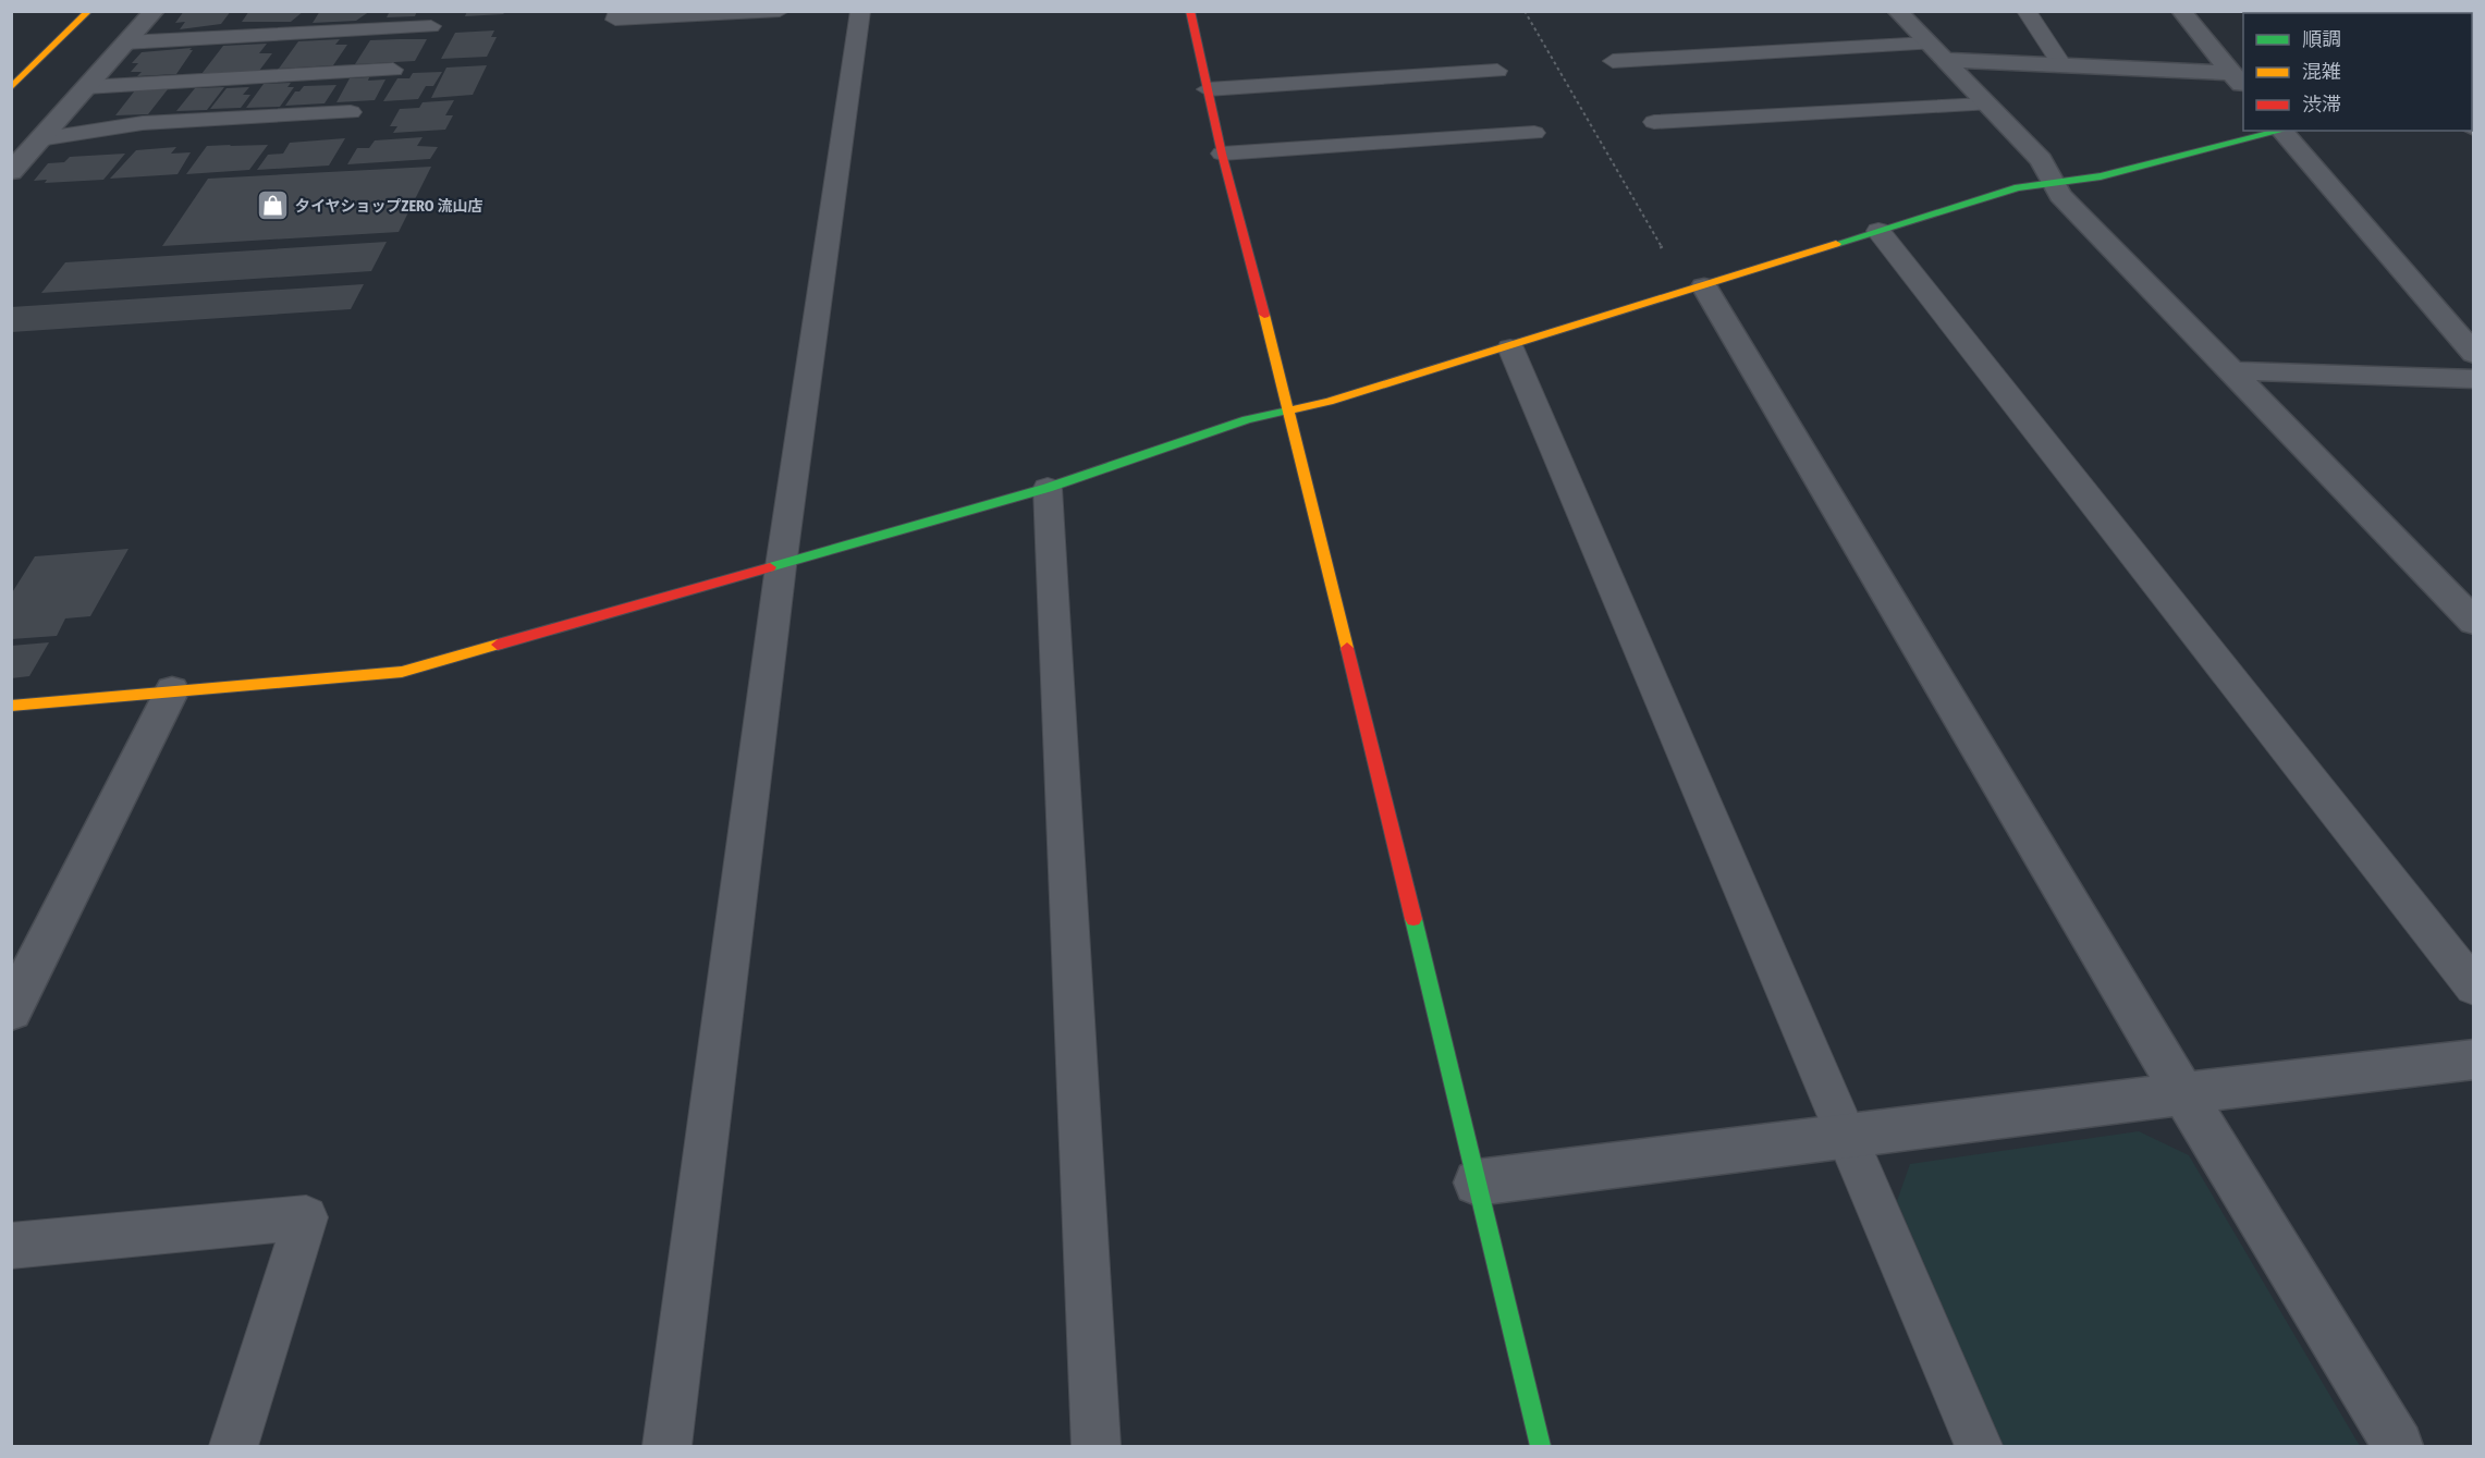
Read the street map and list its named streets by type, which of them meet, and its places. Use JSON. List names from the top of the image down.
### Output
{
  "places": {
    "shop": ["夕イヤショップZERO 流山店"]
  },
  "legend": ["順調", "混雑", "渋滞"]
}
